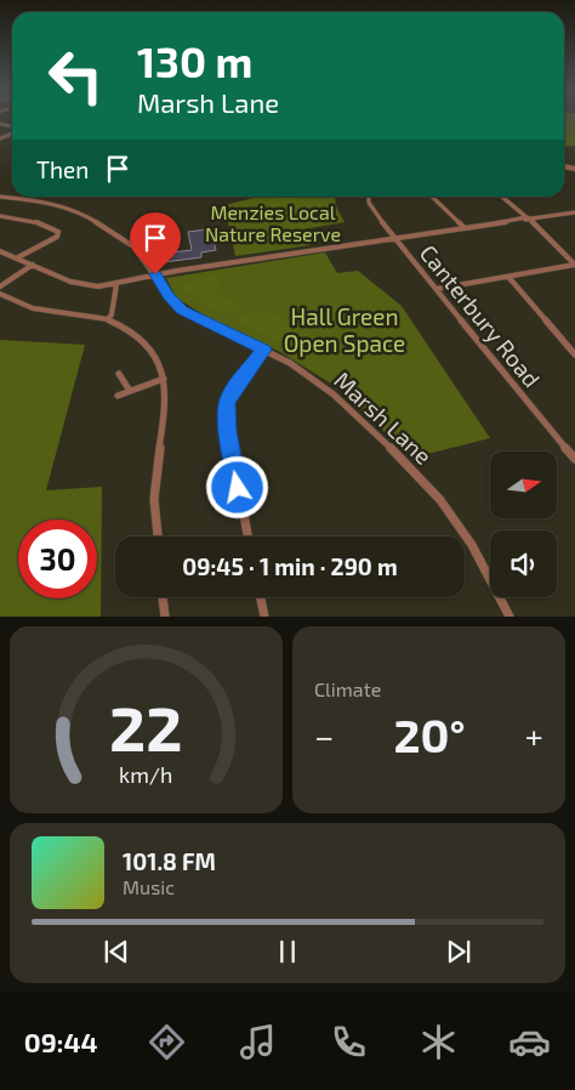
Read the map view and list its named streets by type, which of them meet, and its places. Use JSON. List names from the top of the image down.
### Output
{
  "streets": {
    "street": ["Canterbury Road", "Marsh Lane"]
  },
  "parks": ["Menzies Local Nature Reserve", "Hall Green Open Space"],
  "north": "right",
  "page": {
    "turn": ["130 m", "Marsh Lane"],
    "then": "Then",
    "limit": "30",
    "trip": "09:45 · 1 min · 290 m",
    "tile": "Climate",
    "heat": ["−", "20°", "+"],
    "song": ["101.8 FM", "Music"],
    "tabs": "09:44",
    "gauge": ["22", "km/h"]
  }
}
